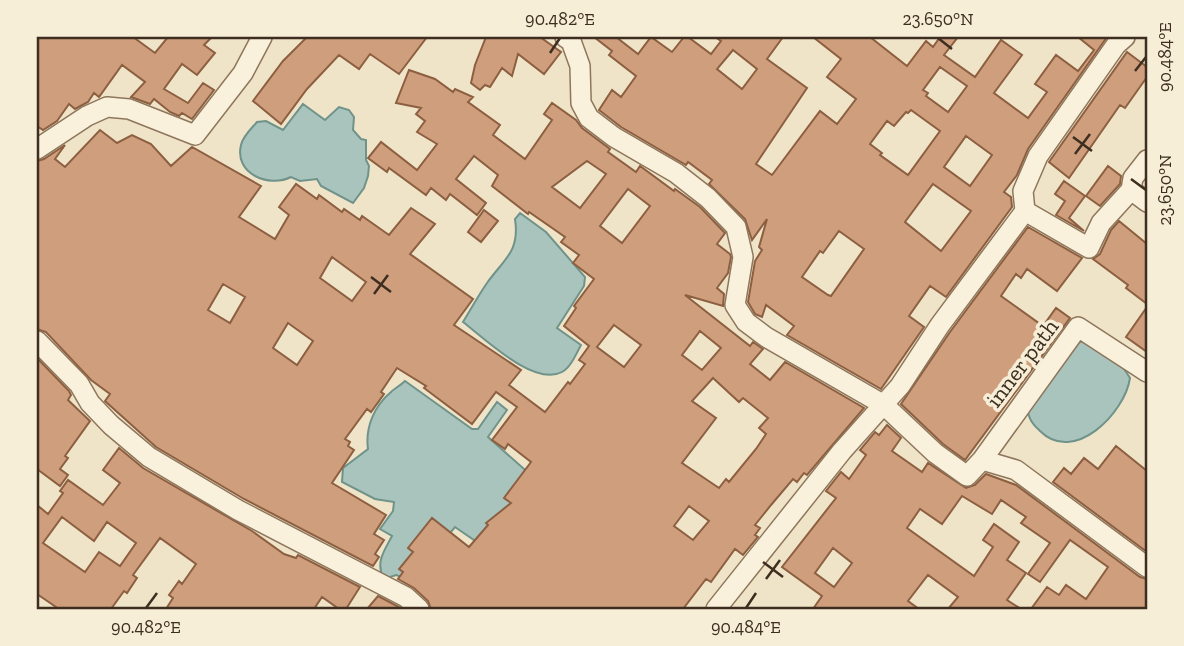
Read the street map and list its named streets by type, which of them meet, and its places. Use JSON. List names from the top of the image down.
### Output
{
  "streets": {
    "street": ["inner path"]
  },
  "coordinates": ["90.482°E", "23.650°N", "90.484°E"]
}
